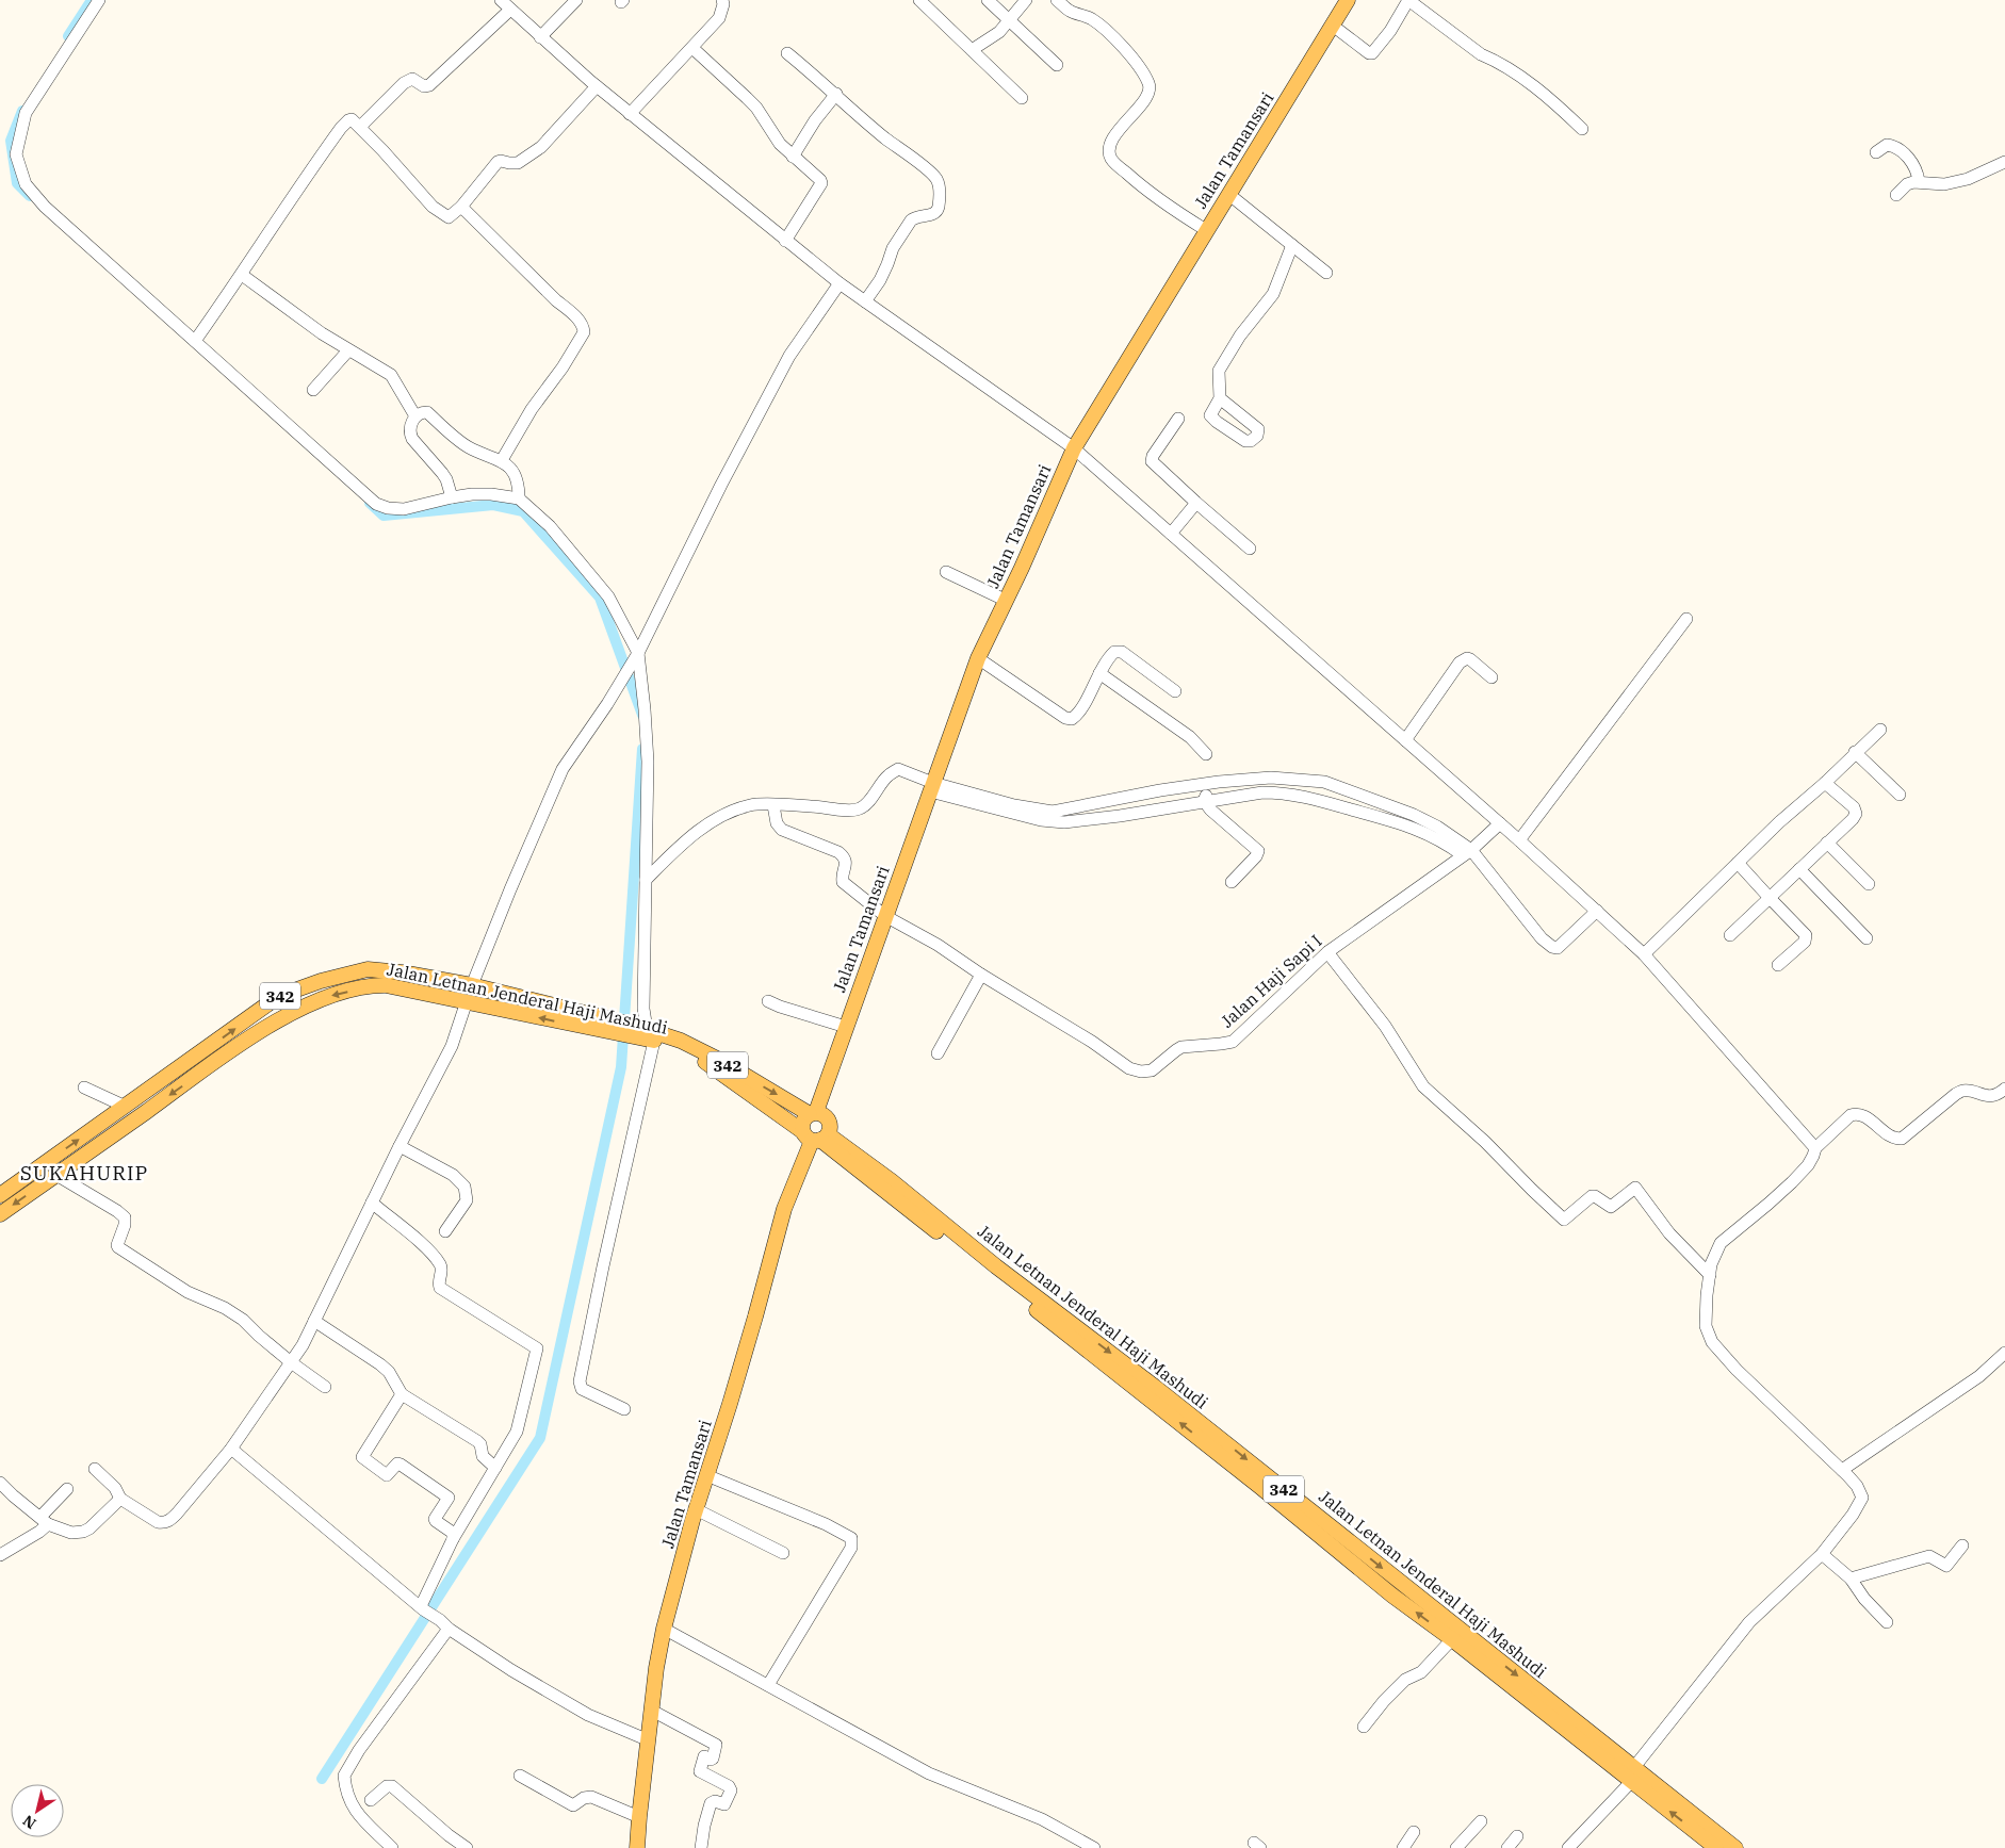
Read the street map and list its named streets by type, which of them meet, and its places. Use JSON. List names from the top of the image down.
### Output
{
  "streets": {
    "main road": ["Jalan Tamansari", "342", "Jalan Letnan Jenderal Haji Mashudi"],
    "street": ["Jalan Haji Sapi I"]
  },
  "crossings": [
    ["Jalan Tamansari", "Jalan Haji Sapi I"],
    ["Jalan Tamansari", "Jalan Letnan Jenderal Haji Mashudi"]
  ],
  "districts": ["SUKAHURIP"],
  "north": "bottom left"
}
